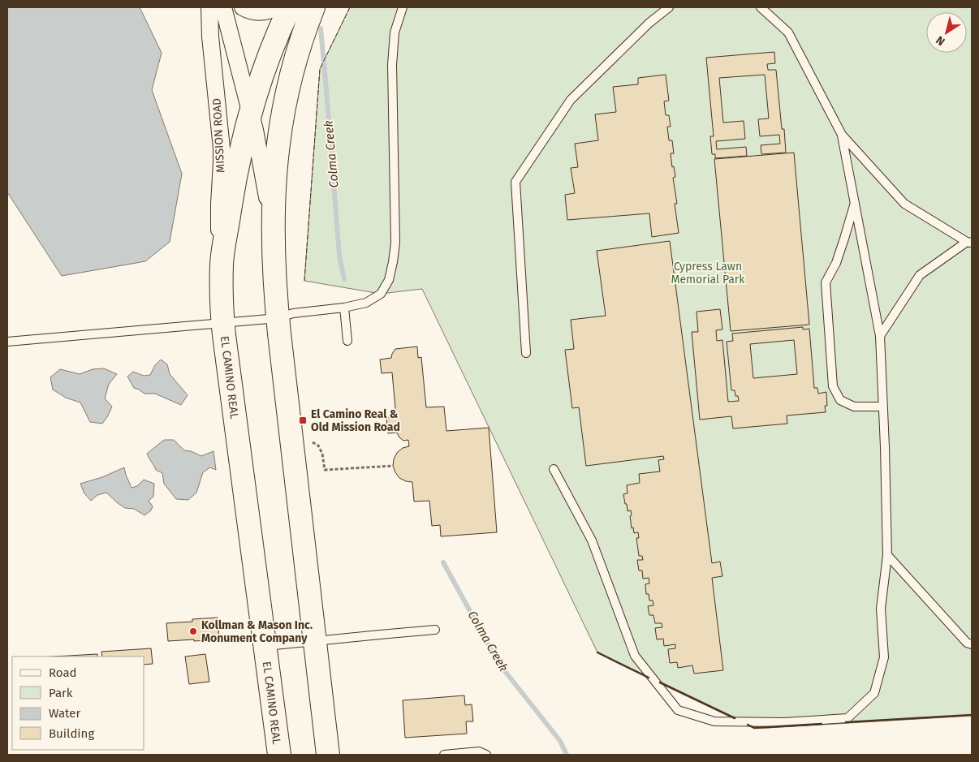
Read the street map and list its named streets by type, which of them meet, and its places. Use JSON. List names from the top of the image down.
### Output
{
  "streets": {
    "main road": ["EL CAMINO REAL"],
    "street": ["MISSION ROAD"]
  },
  "crossings": [
    ["MISSION ROAD", "EL CAMINO REAL"]
  ],
  "water": ["Colma Creek"],
  "parks": ["Cypress Lawn Memorial Park"],
  "places": {
    "transit": ["El Camino Real & Old Mission Road"],
    "other": ["Kollman & Mason Inc. Monument Company"]
  },
  "legend": [
    "Road",
    "Park",
    "Water",
    "Building"
  ],
  "north": "bottom left"
}
